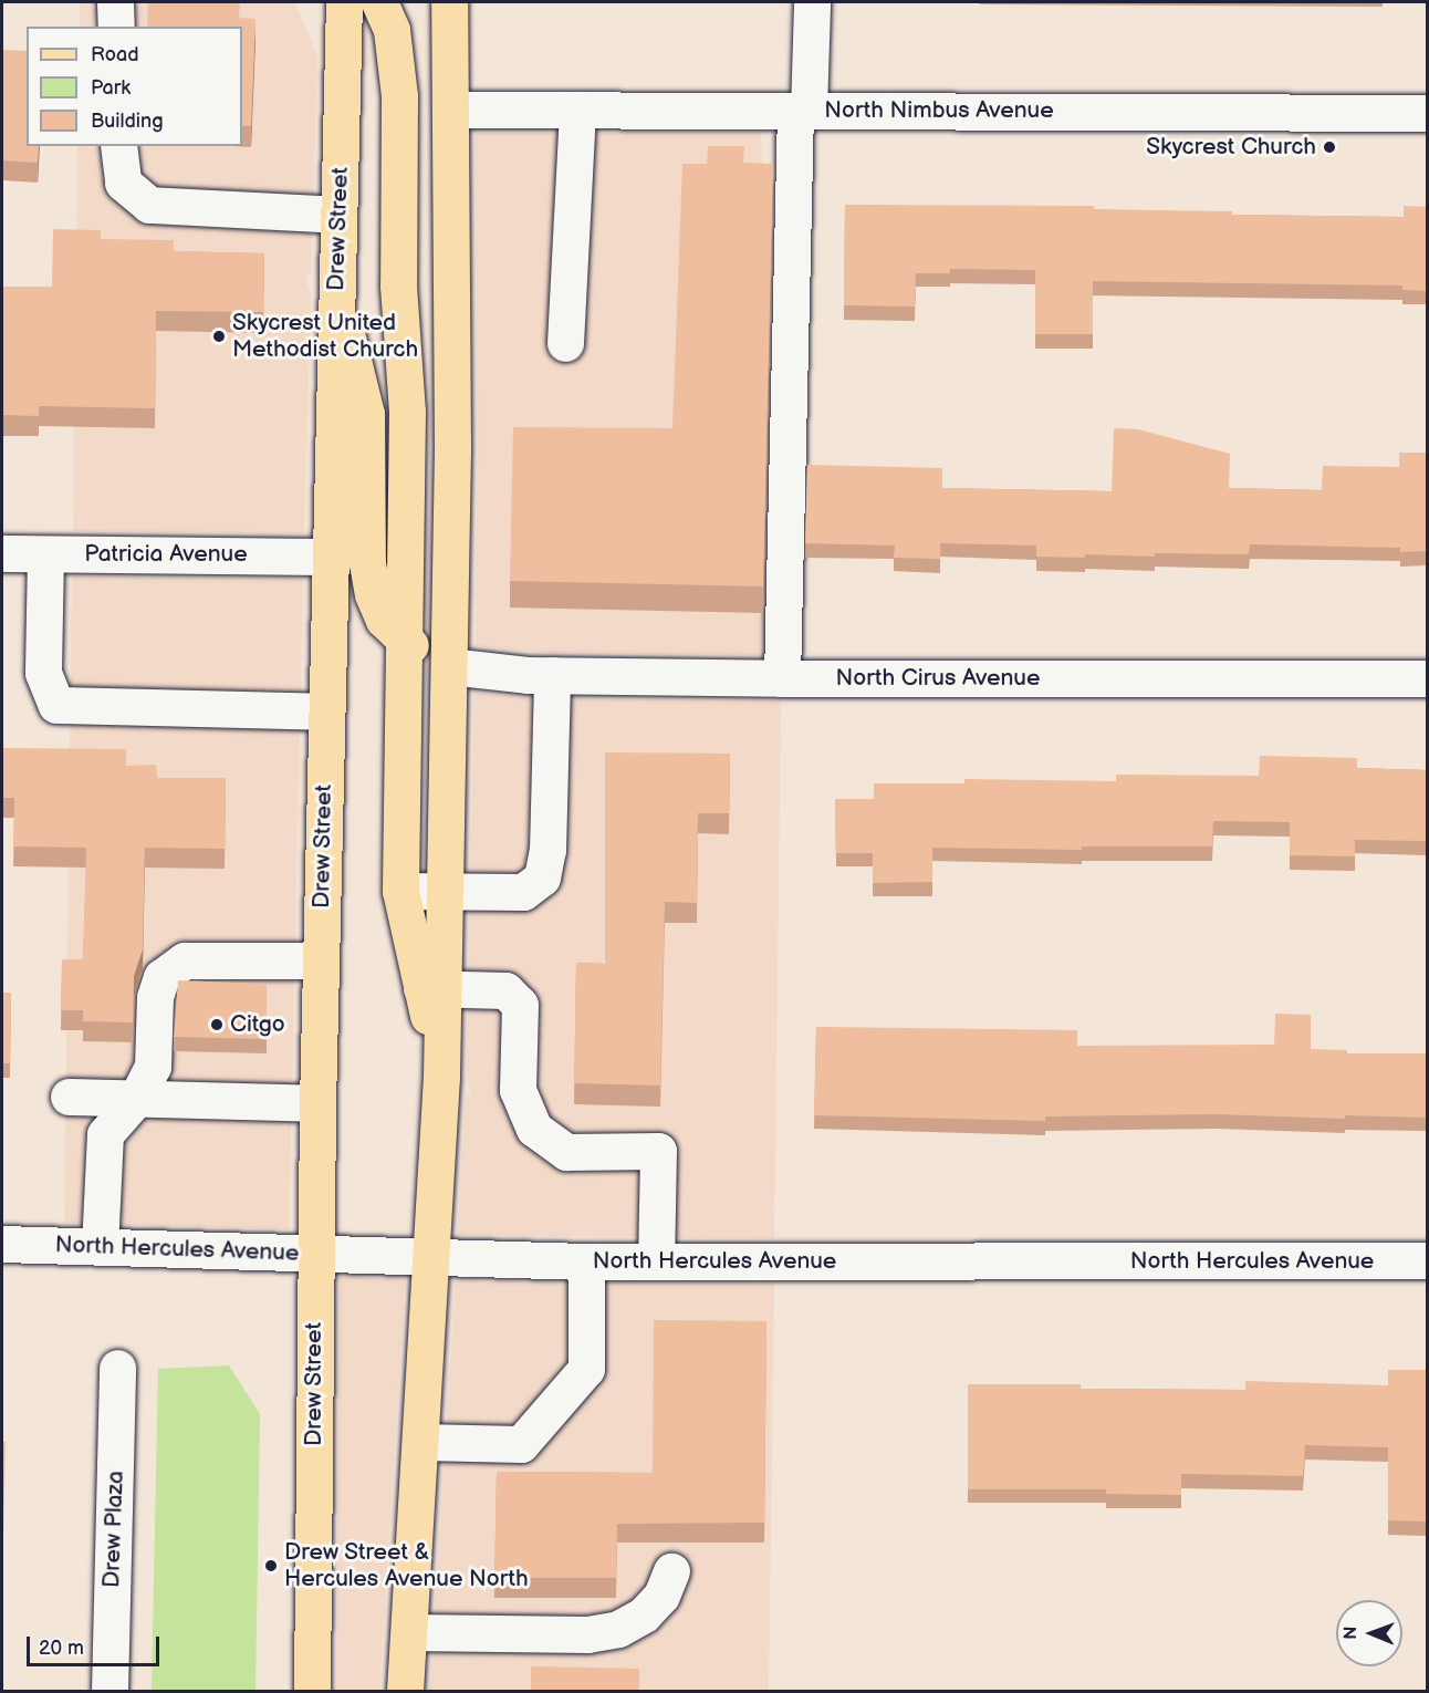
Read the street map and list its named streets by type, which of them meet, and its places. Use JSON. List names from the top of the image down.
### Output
{
  "streets": {
    "main road": ["Drew Street"],
    "street": [
      "North Nimbus Avenue",
      "Patricia Avenue",
      "North Cirus Avenue",
      "North Hercules Avenue",
      "Drew Plaza"
    ]
  },
  "crossings": [
    ["Drew Street", "Patricia Avenue"],
    ["Drew Street", "North Hercules Avenue"]
  ],
  "places": [
    "Skycrest Church",
    "Skycrest United Methodist Church",
    "Citgo",
    "Drew Street & Hercules Avenue North"
  ],
  "legend": ["Road", "Park", "Building"],
  "scale_bar": "20 m",
  "north": "left"
}
